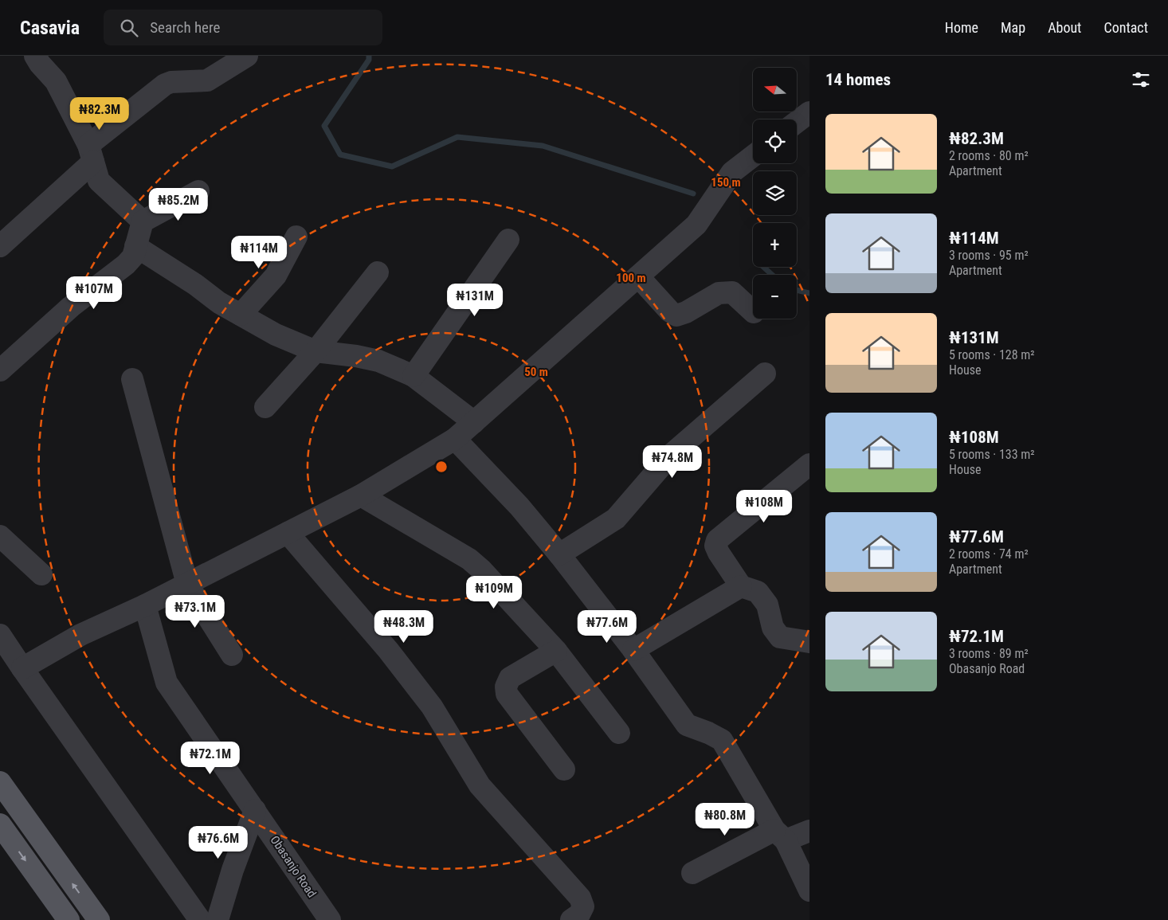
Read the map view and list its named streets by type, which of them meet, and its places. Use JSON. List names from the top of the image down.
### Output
{
  "streets": {
    "street": ["Obasanjo Road"]
  },
  "north": "left",
  "page": {
    "header": "Casavia",
    "search": "Search here",
    "nav": [
      "Home",
      "Map",
      "About",
      "Contact"
    ],
    "heading": "14 homes",
    "map_buttons": ["+", "−"],
    "price": [
      "₦82.3M",
      "₦85.2M",
      "₦114M",
      "₦107M",
      "₦131M",
      "₦74.8M",
      "₦108M",
      "₦109M",
      "₦73.1M",
      "₦48.3M",
      "₦77.6M",
      "₦72.1M",
      "₦80.8M",
      "₦76.6M"
    ],
    "list": [
      {
        "name": "₦82.3M",
        "note": "2 rooms · 80 m² · Apartment"
      },
      {
        "name": "₦114M",
        "note": "3 rooms · 95 m² · Apartment"
      },
      {
        "name": "₦131M",
        "note": "5 rooms · 128 m² · House"
      },
      {
        "name": "₦108M",
        "note": "5 rooms · 133 m² · House"
      },
      {
        "name": "₦77.6M",
        "note": "2 rooms · 74 m² · Apartment"
      },
      {
        "name": "₦72.1M",
        "note": "3 rooms · 89 m² · Obasanjo Road"
      }
    ]
  },
  "rings": ["150 m", "100 m", "50 m"]
}
